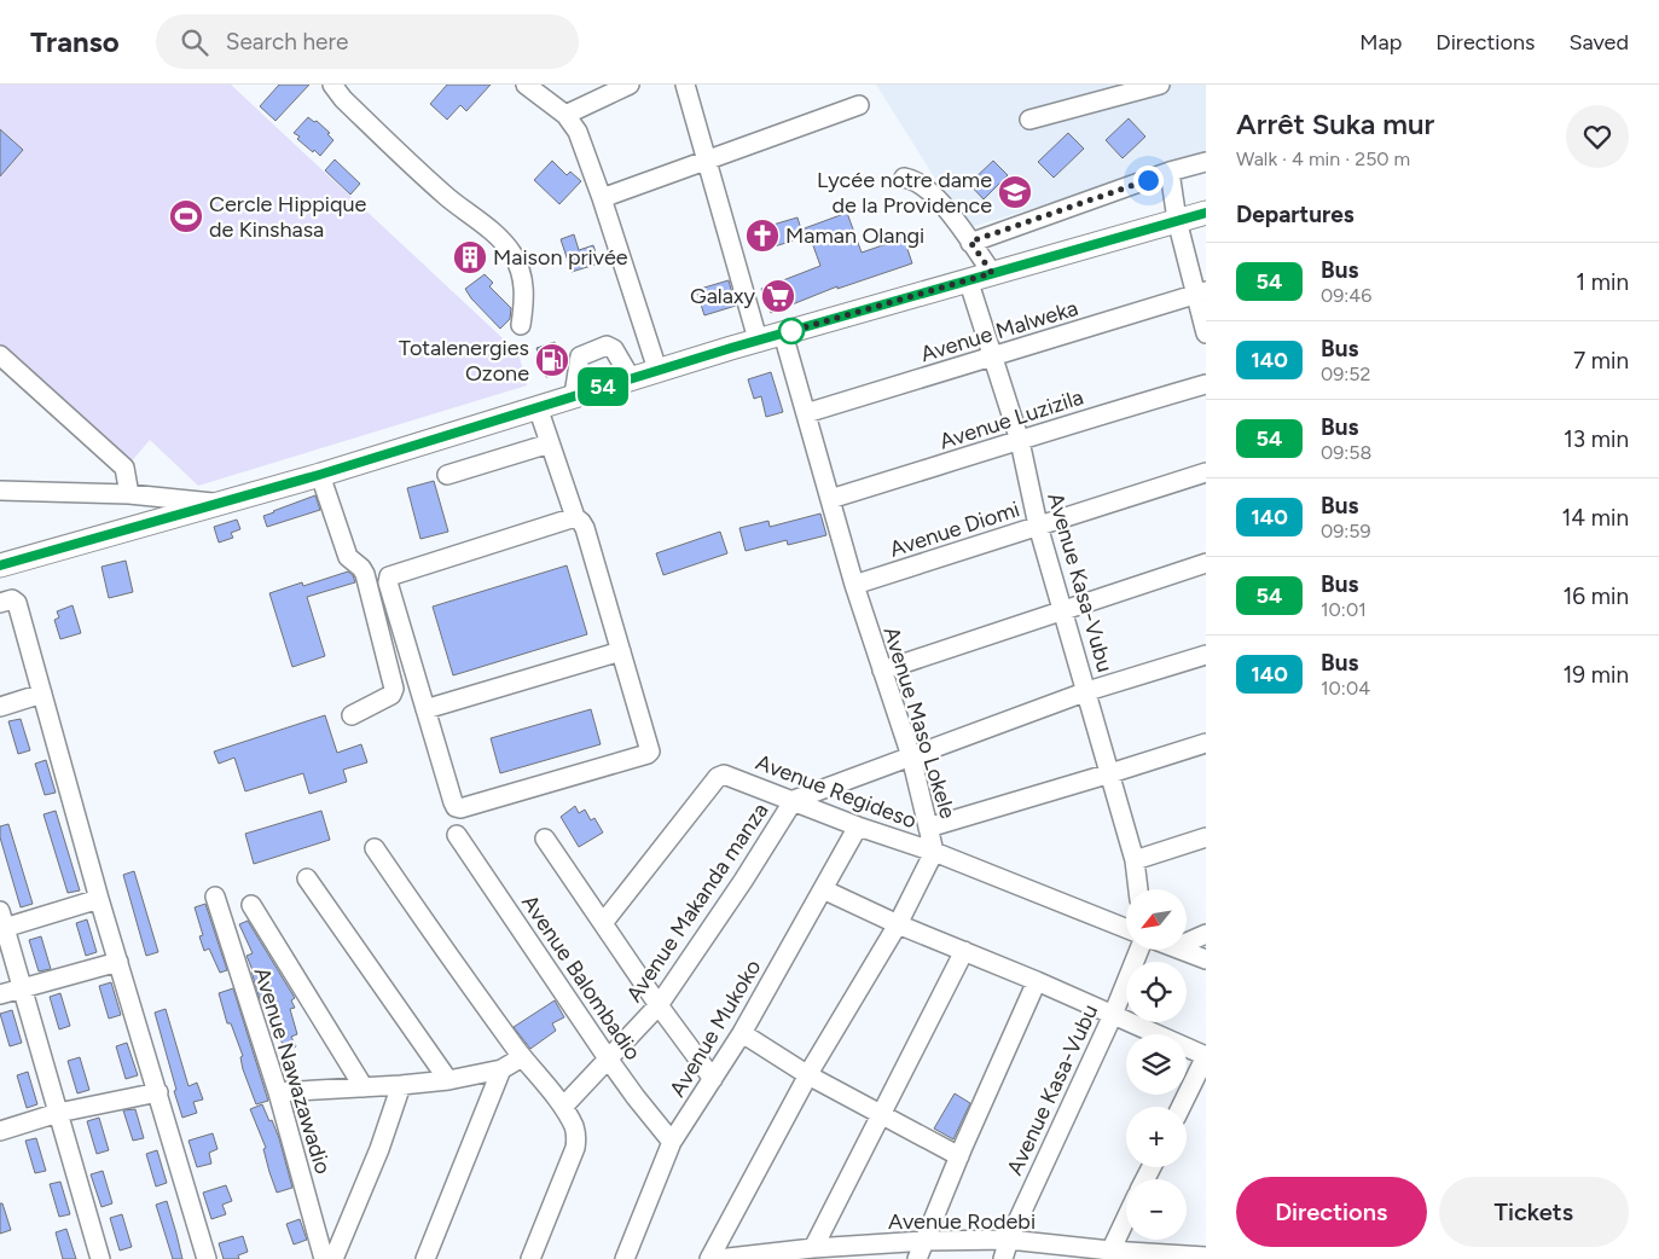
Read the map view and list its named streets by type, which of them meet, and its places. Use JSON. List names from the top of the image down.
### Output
{
  "streets": {
    "street": [
      "Avenue Malweka",
      "Avenue Luzizila",
      "Avenue Diomi",
      "Avenue Kasa-Vubu",
      "Avenue Maso Lokele",
      "Avenue Regideso",
      "Avenue Makanda manza",
      "Avenue Balombadio",
      "Avenue Mukoko",
      "Avenue Nawazawadio",
      "Avenue Rodebi"
    ]
  },
  "crossings": [
    ["Avenue Malweka", "Avenue Kasa-Vubu"],
    ["Avenue Malweka", "Avenue Maso Lokele"],
    ["Avenue Luzizila", "Avenue Kasa-Vubu"],
    ["Avenue Luzizila", "Avenue Maso Lokele"],
    ["Avenue Diomi", "Avenue Kasa-Vubu"],
    ["Avenue Diomi", "Avenue Maso Lokele"],
    ["Avenue Kasa-Vubu", "Avenue Rodebi"],
    ["Avenue Maso Lokele", "Avenue Regideso"],
    ["Avenue Regideso", "Avenue Makanda manza"],
    ["Avenue Regideso", "Avenue Mukoko"],
    ["Avenue Makanda manza", "Avenue Balombadio"],
    ["Avenue Balombadio", "Avenue Mukoko"]
  ],
  "places": {
    "school or university": ["Lycée notre dame de la Providence"],
    "sports": ["Cercle Hippique de Kinshasa"],
    "church": ["Maman Olangi"],
    "building": ["Maison privée"],
    "supermarket": ["Galaxy"],
    "fuel station": ["Totalenergies Ozone"]
  },
  "lines": ["bus line 54"],
  "north": "bottom left",
  "page": {
    "header": "Transo",
    "search": "Search here",
    "nav": ["Map", "Directions", "Saved"],
    "on_map": "54",
    "heading": [
      ["Arrêt Suka mur", "Walk · 4 min · 250 m"],
      "Departures"
    ],
    "list": [
      {
        "mark": "54",
        "name": "Bus",
        "note": "09:46",
        "value": "1 min"
      },
      {
        "mark": "140",
        "name": "Bus",
        "note": "09:52",
        "value": "7 min"
      },
      {
        "mark": "54",
        "name": "Bus",
        "note": "09:58",
        "value": "13 min"
      },
      {
        "mark": "140",
        "name": "Bus",
        "note": "09:59",
        "value": "14 min"
      },
      {
        "mark": "54",
        "name": "Bus",
        "note": "10:01",
        "value": "16 min"
      },
      {
        "mark": "140",
        "name": "Bus",
        "note": "10:04",
        "value": "19 min"
      }
    ],
    "map_buttons": ["+", "−"],
    "buttons": ["Directions", "Tickets"]
  }
}
